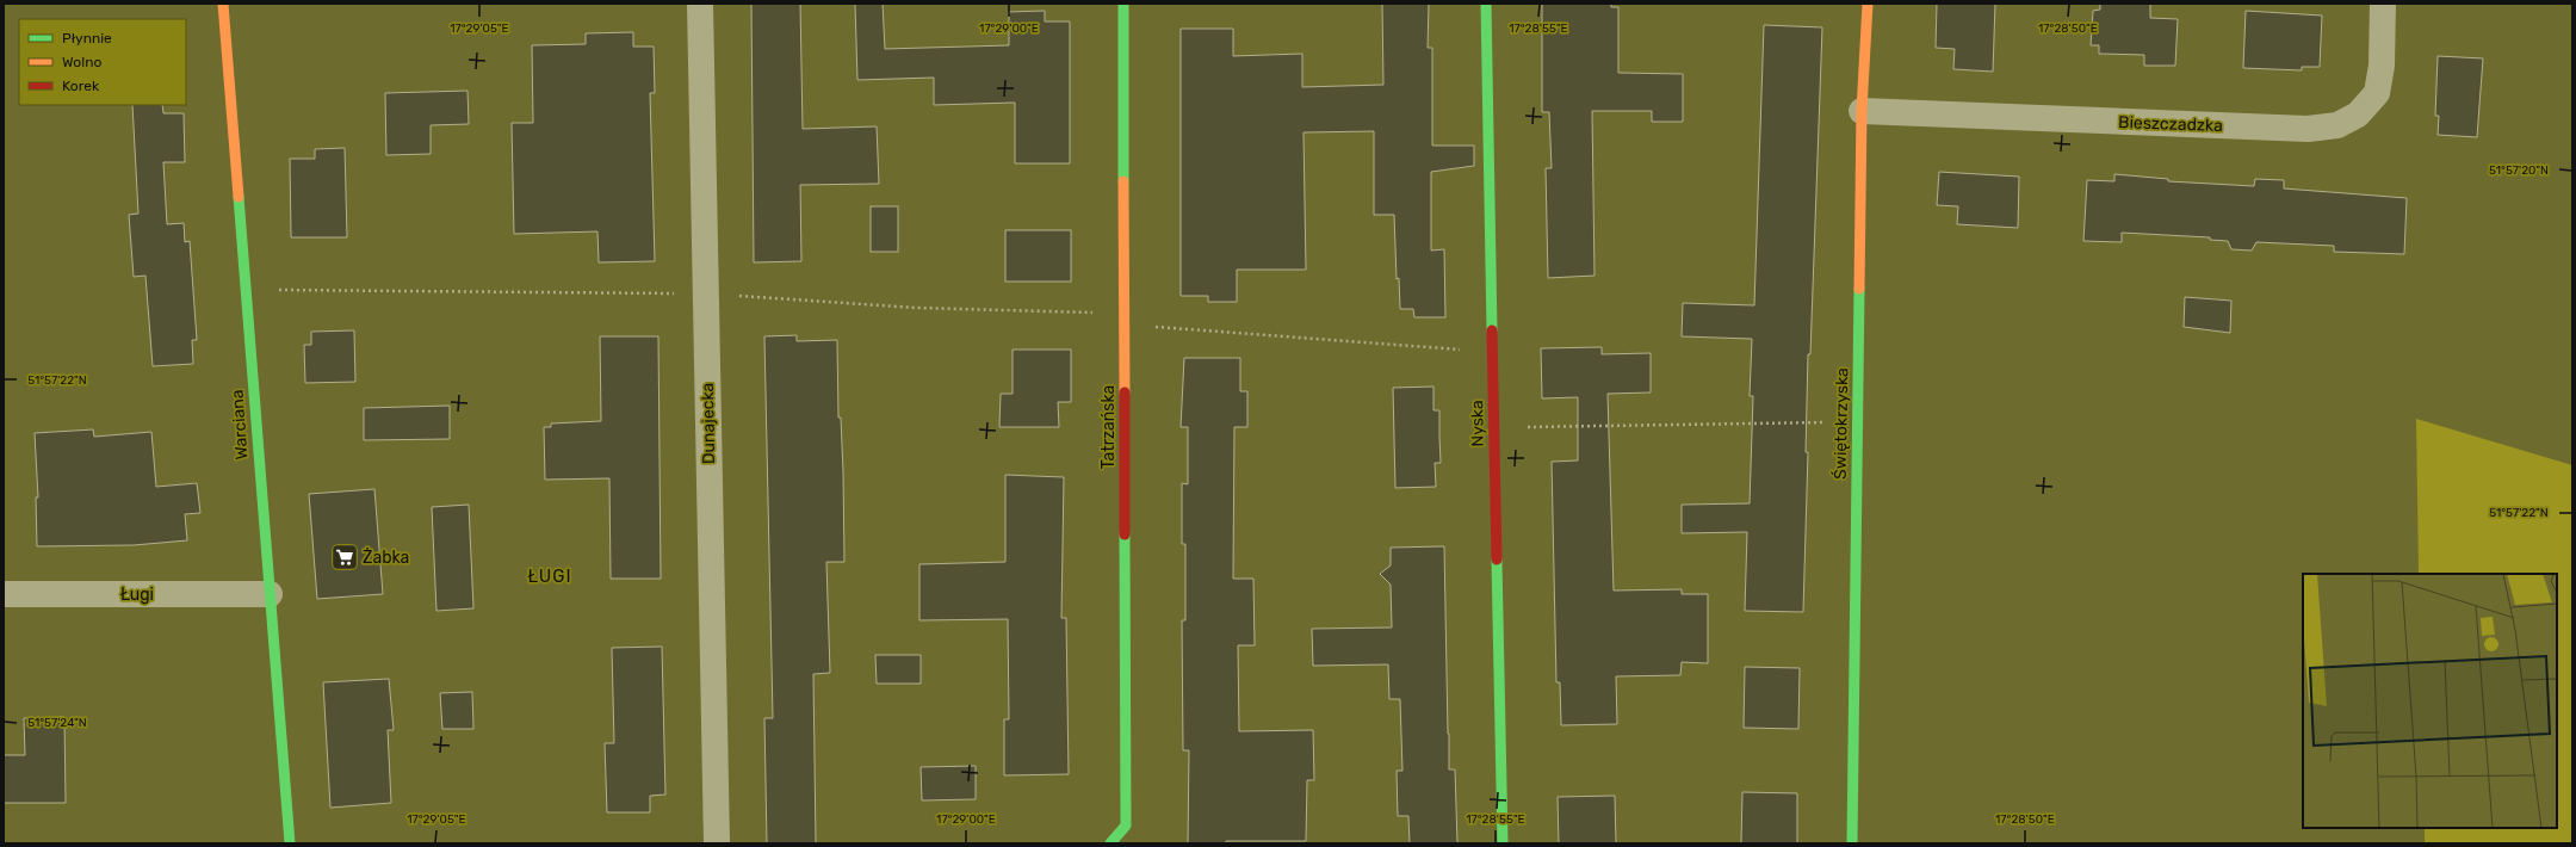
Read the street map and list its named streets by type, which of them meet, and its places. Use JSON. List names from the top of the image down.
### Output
{
  "streets": {
    "street": [
      "Bieszczadzka",
      "Dunajecka",
      "Nyska",
      "Świętokrzyska",
      "Warciana",
      "Tatrzańska",
      "Ługi"
    ]
  },
  "crossings": [
    ["Bieszczadzka", "Świętokrzyska"],
    ["Warciana", "Ługi"]
  ],
  "districts": ["ŁUGI"],
  "places": {
    "supermarket": ["Żabka"]
  },
  "legend": ["Płynnie", "Wolno", "Korek"],
  "coordinates": [
    "17°29'05\"E",
    "17°29'00\"E",
    "17°28'55\"E",
    "17°28'50\"E",
    "51°57'20\"N",
    "51°57'22\"N",
    "51°57'24\"N"
  ]
}
